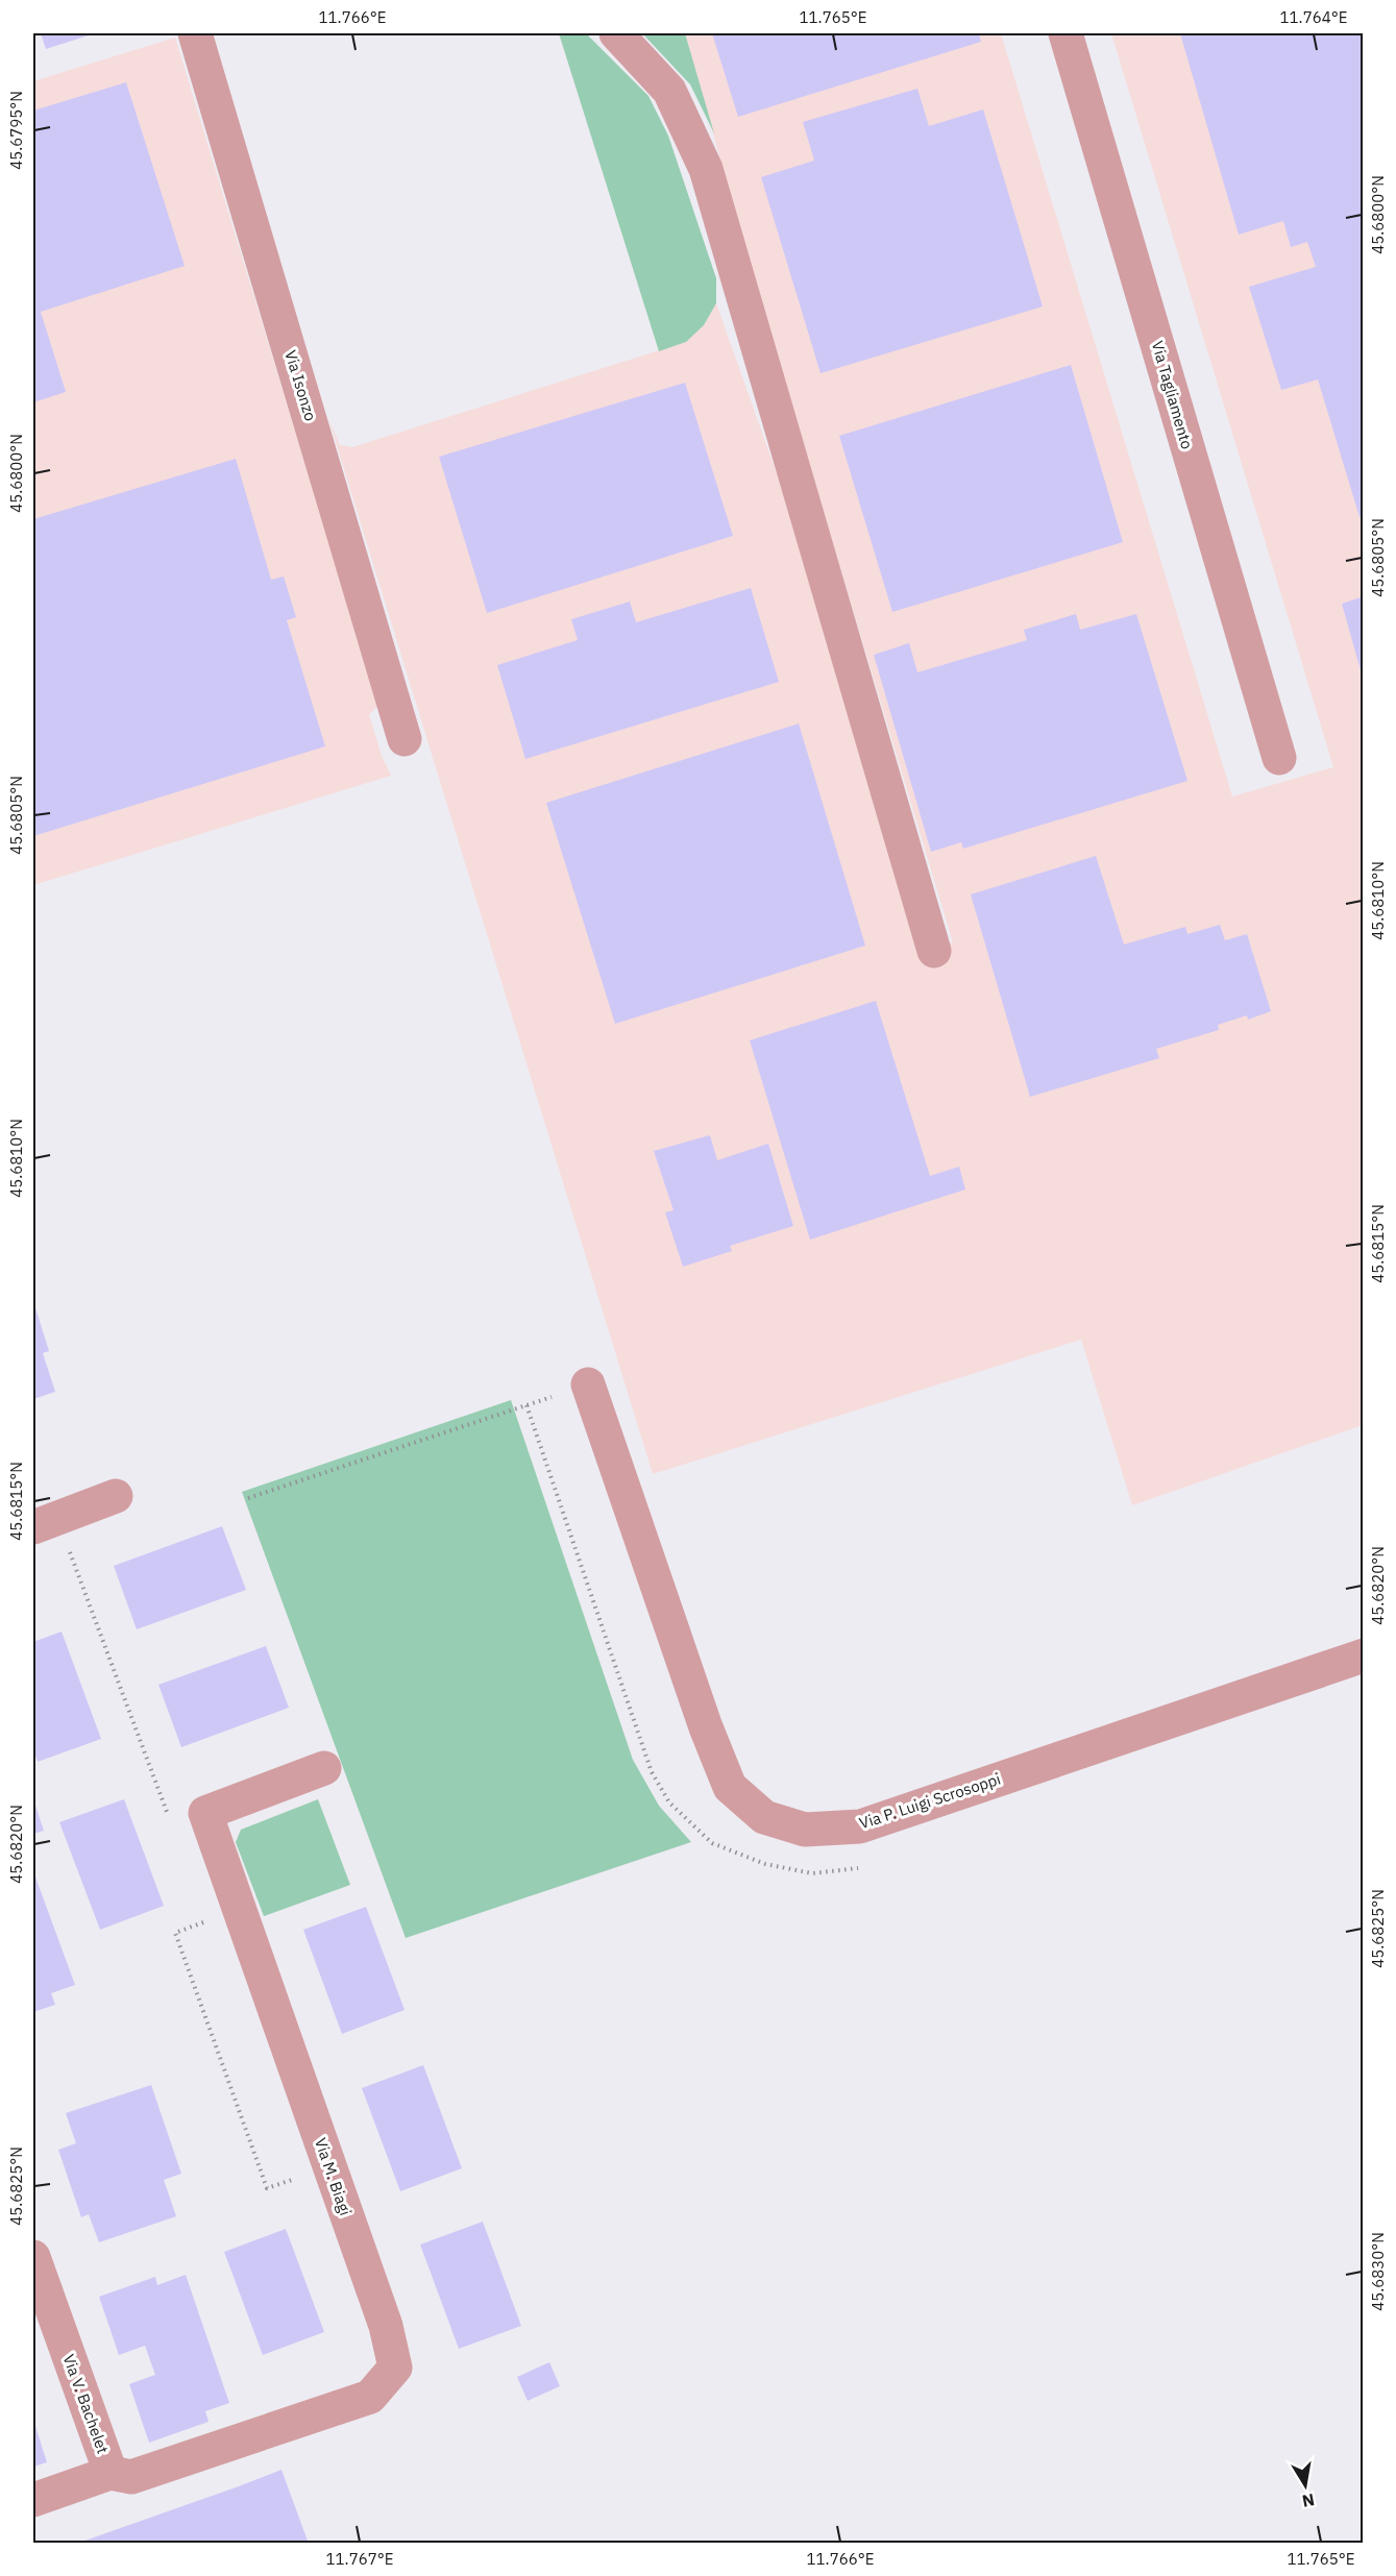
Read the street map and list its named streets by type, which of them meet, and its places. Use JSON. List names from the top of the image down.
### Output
{
  "streets": {
    "street": [
      "Via Isonzo",
      "Via Tagliamento",
      "Via P. Luigi Scrosoppi",
      "Via M. Biagi",
      "Via V. Bachelet"
    ]
  },
  "crossings": [
    ["Via M. Biagi", "Via V. Bachelet"]
  ],
  "north": "bottom",
  "coordinates": [
    "11.766°E",
    "11.765°E",
    "11.764°E",
    "45.6795°N",
    "45.6800°N",
    "45.6805°N",
    "45.6810°N",
    "45.6815°N",
    "45.6820°N",
    "45.6825°N",
    "45.6830°N",
    "11.767°E"
  ]
}
